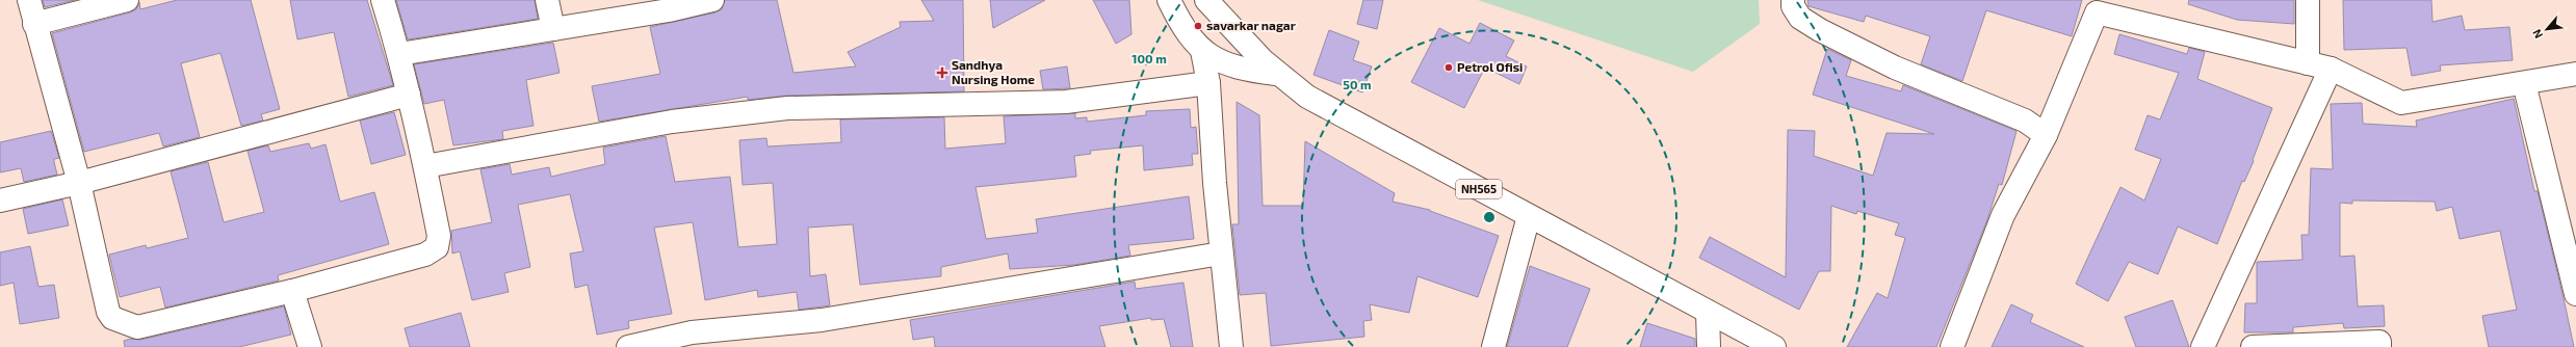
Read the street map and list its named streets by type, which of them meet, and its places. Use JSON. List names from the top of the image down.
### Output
{
  "streets": {
    "main road": ["NH565"]
  },
  "places": {
    "other": ["savarkar nagar", "Petrol Ofisi"],
    "health": ["Sandhya Nursing Home"]
  },
  "north": "bottom left",
  "rings": ["100 m", "50 m"]
}
